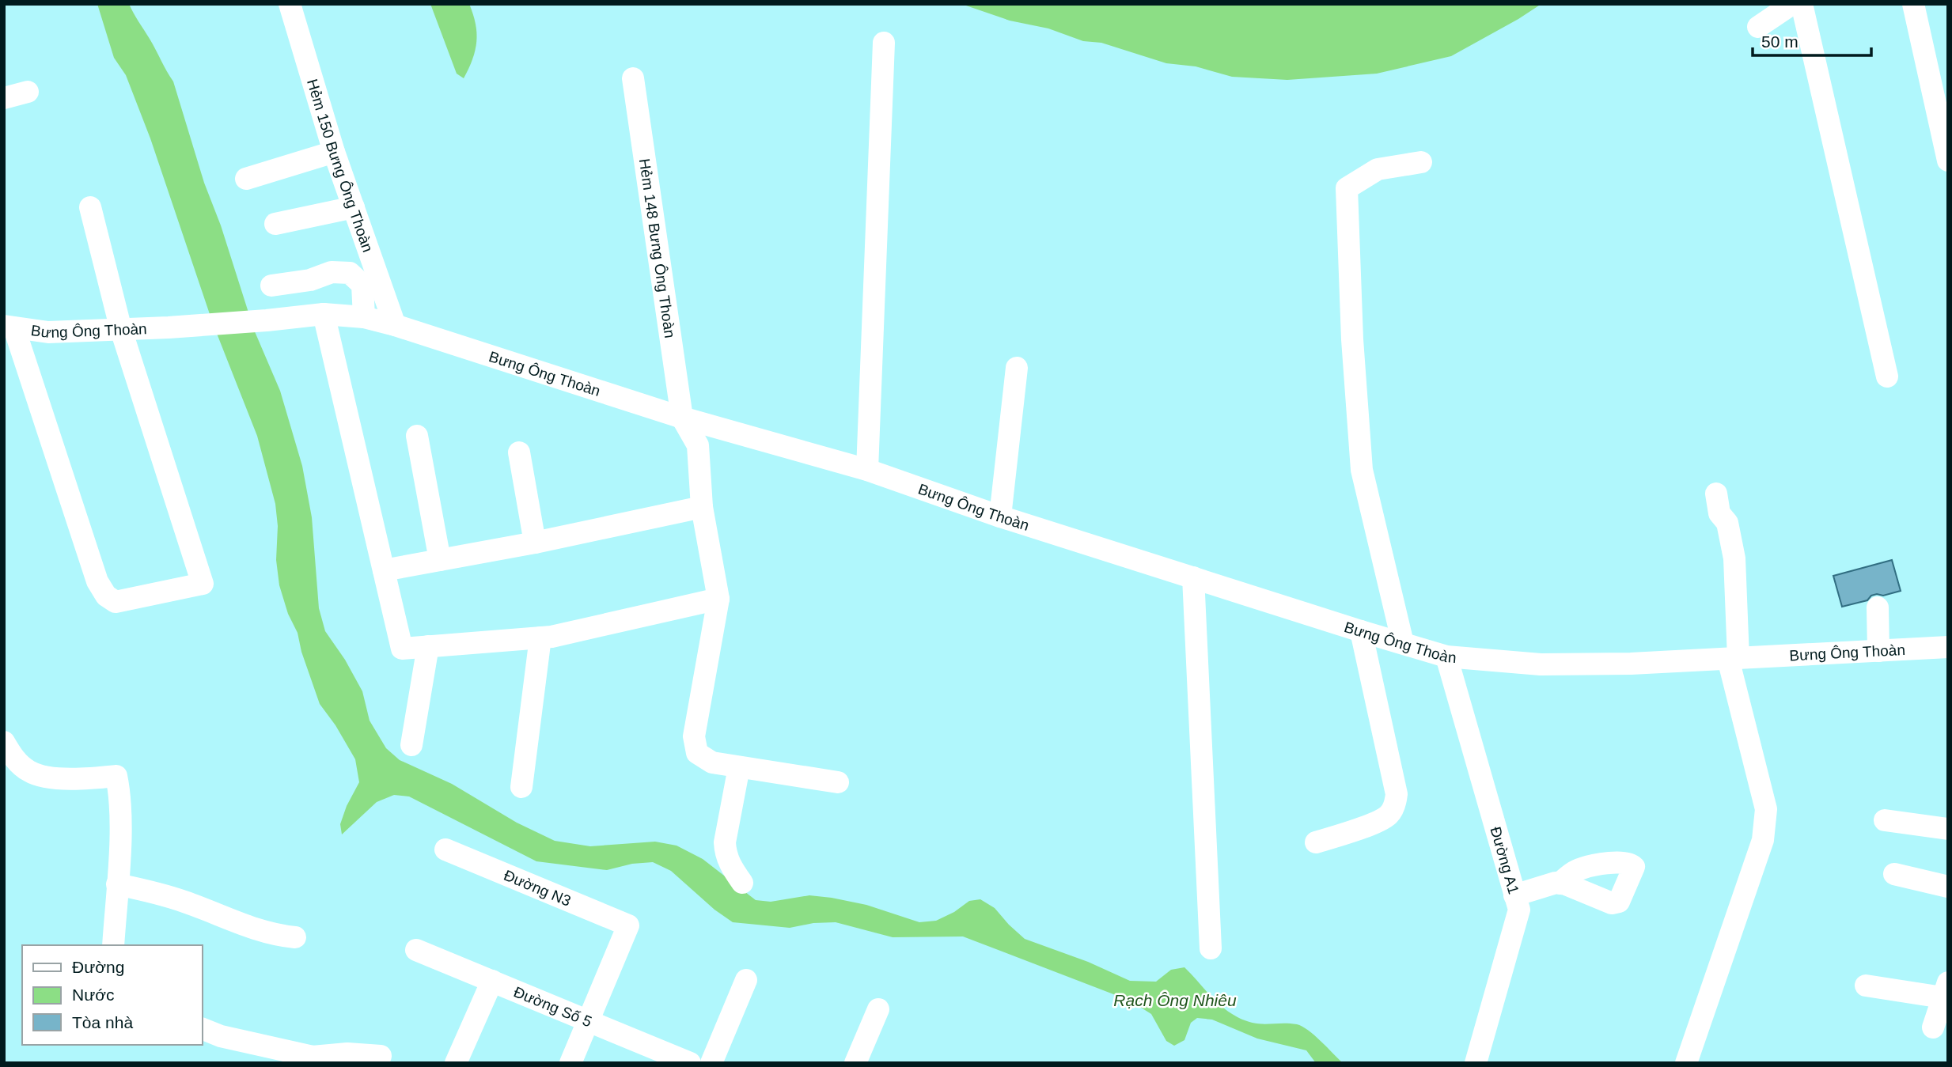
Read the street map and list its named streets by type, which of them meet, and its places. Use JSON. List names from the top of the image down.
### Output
{
  "streets": {
    "street": [
      "Hẻm 150 Bưng Ông Thoàn",
      "Hẻm 148 Bưng Ông Thoàn",
      "Bưng Ông Thoàn",
      "Đường A1",
      "Đường N3",
      "Đường Số 5"
    ]
  },
  "crossings": [
    ["Hẻm 150 Bưng Ông Thoàn", "Bưng Ông Thoàn"],
    ["Hẻm 148 Bưng Ông Thoàn", "Bưng Ông Thoàn"],
    ["Bưng Ông Thoàn", "Đường A1"],
    ["Đường N3", "Đường Số 5"]
  ],
  "water": ["Rạch Ông Nhiêu"],
  "legend": ["Đường", "Nước", "Tòa nhà"],
  "scale_bar": "50 m"
}
